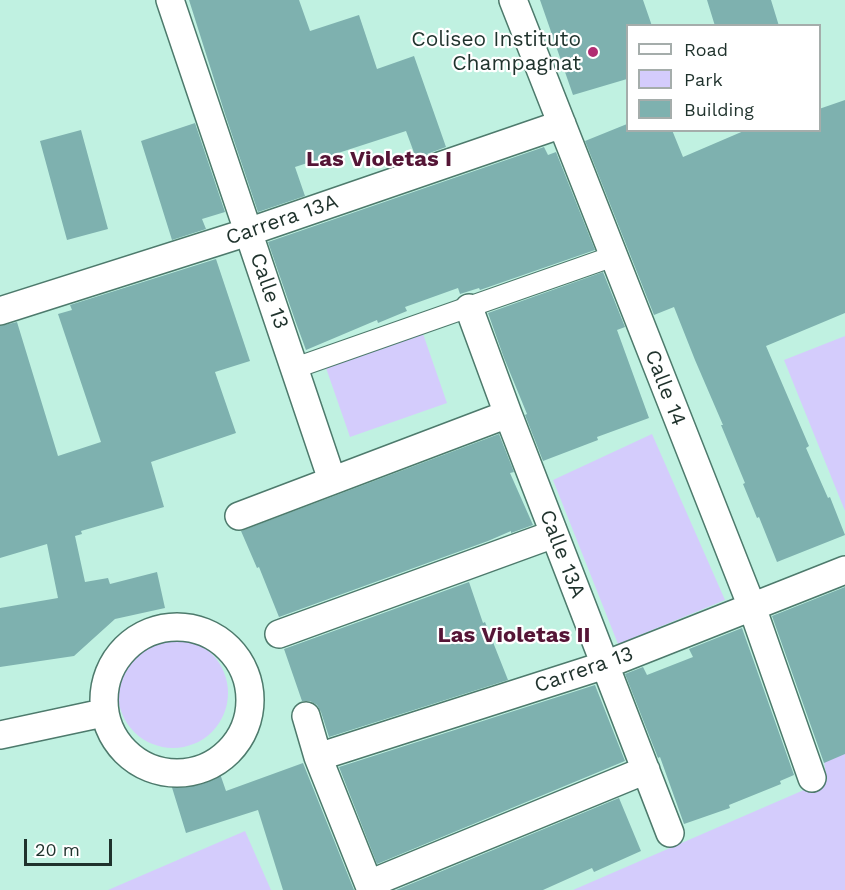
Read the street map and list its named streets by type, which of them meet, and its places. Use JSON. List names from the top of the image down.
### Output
{
  "streets": {
    "street": [
      "Carrera 13A",
      "Calle 13",
      "Calle 14",
      "Calle 13A",
      "Carrera 13"
    ]
  },
  "crossings": [
    ["Carrera 13A", "Calle 13"],
    ["Carrera 13A", "Calle 14"],
    ["Calle 14", "Carrera 13"],
    ["Calle 13A", "Carrera 13"]
  ],
  "districts": ["Las Violetas I", "Las Violetas II"],
  "places": ["Coliseo Instituto Champagnat"],
  "legend": ["Road", "Park", "Building"],
  "scale_bar": "20 m"
}
